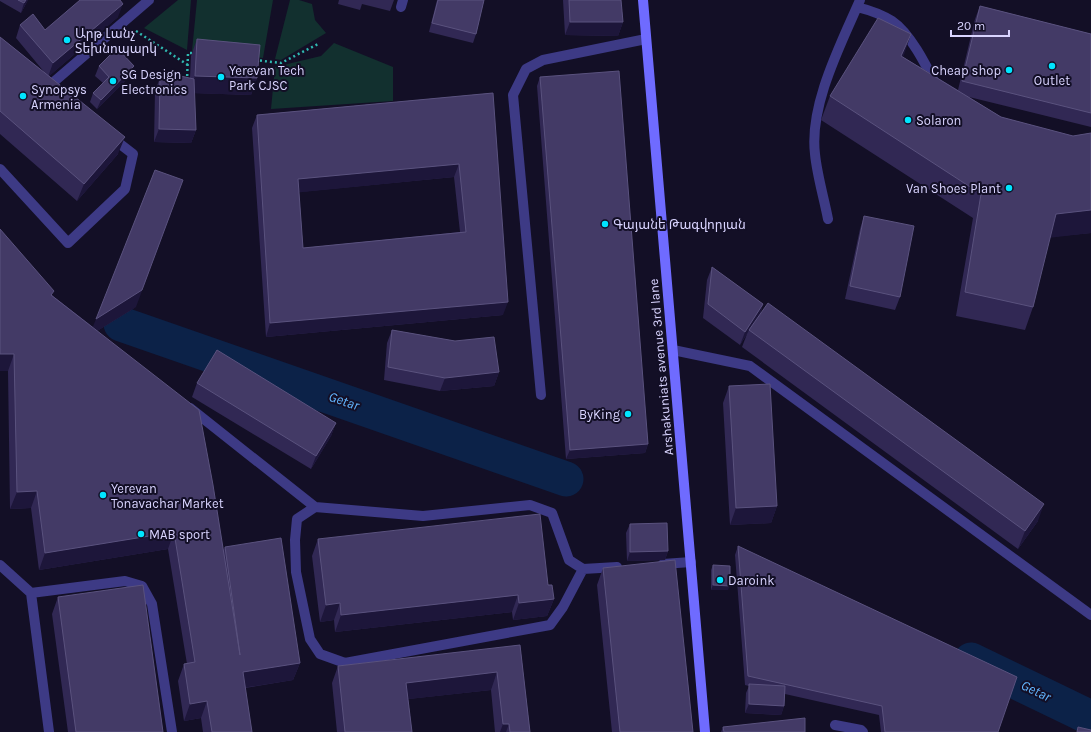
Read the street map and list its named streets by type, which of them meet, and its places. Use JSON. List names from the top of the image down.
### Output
{
  "streets": {
    "street": ["Arshakuniats avenue 3rd lane"]
  },
  "water": ["Getar"],
  "places": [
    "Արթ Լանչ Տեխնոպարկ",
    "Outlet",
    "Cheap shop",
    "Yerevan Tech Park CJSC",
    "SG Design Electronics",
    "Synopsys Armenia",
    "Solaron",
    "Van Shoes Plant",
    "Գայանե Թագվորյան",
    "ByKing",
    "Yerevan Tonavachar Market",
    "MAB sport",
    "Daroink"
  ],
  "scale_bar": "20 m"
}
